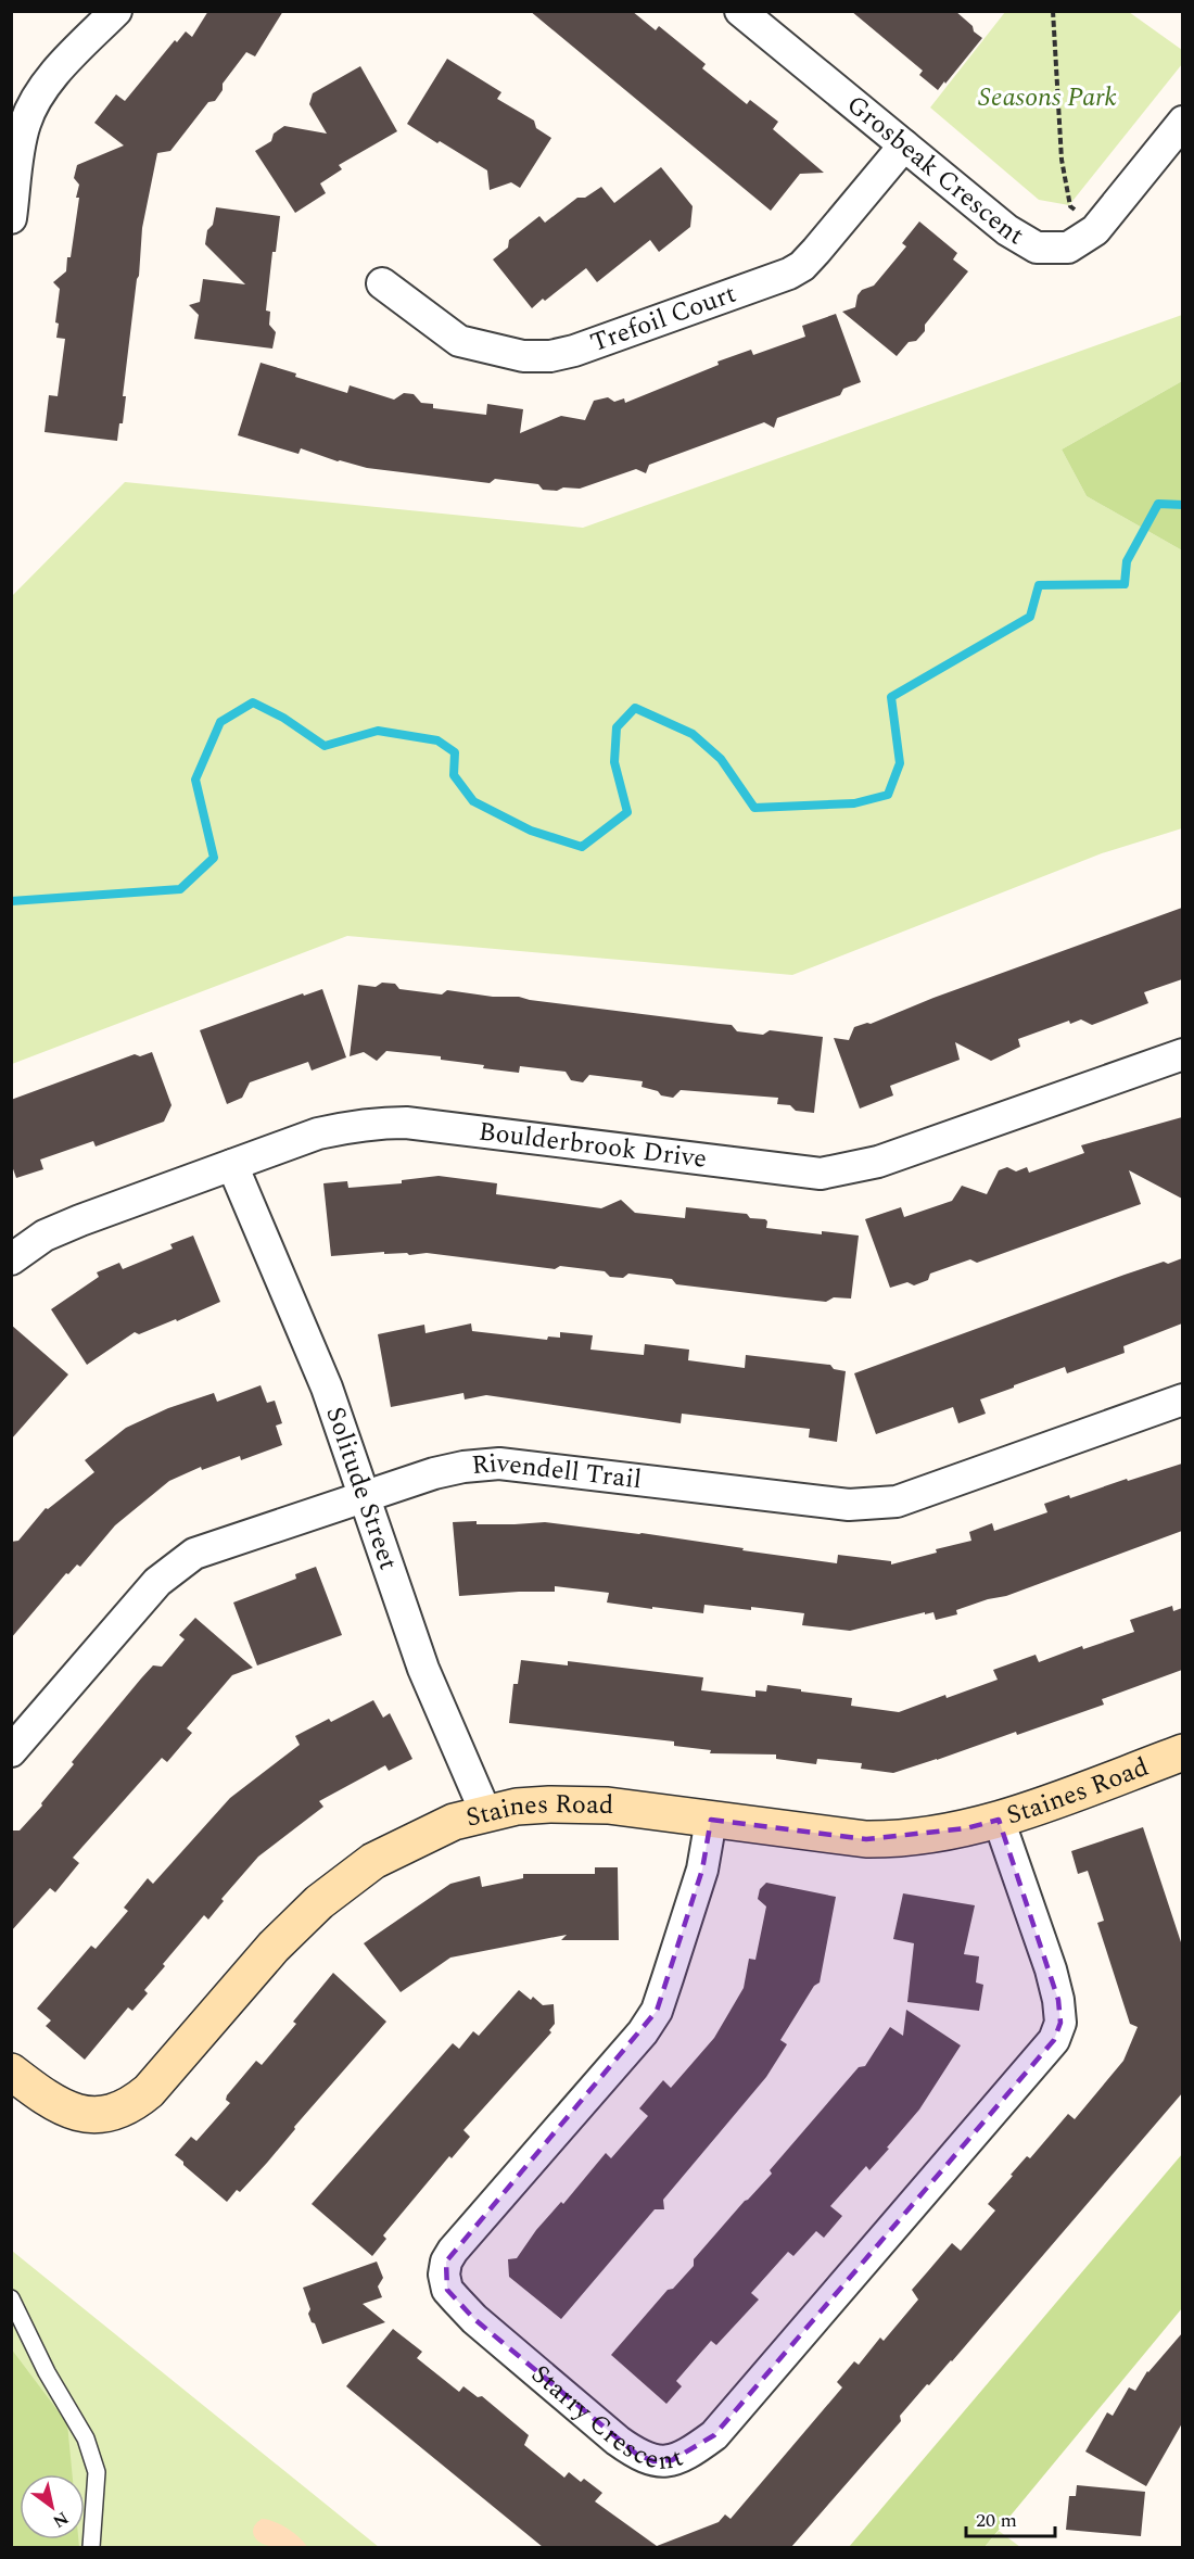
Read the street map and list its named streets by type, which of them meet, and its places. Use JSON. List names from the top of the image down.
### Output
{
  "streets": {
    "street": [
      "Grosbeak Crescent",
      "Trefoil Court",
      "Boulderbrook Drive",
      "Rivendell Trail",
      "Solitude Street",
      "Staines Road",
      "Starry Crescent"
    ]
  },
  "crossings": [
    ["Grosbeak Crescent", "Trefoil Court"],
    ["Boulderbrook Drive", "Solitude Street"],
    ["Rivendell Trail", "Solitude Street"],
    ["Solitude Street", "Staines Road"],
    ["Staines Road", "Starry Crescent"]
  ],
  "parks": ["Seasons Park"],
  "scale_bar": "20 m",
  "north": "bottom right"
}
